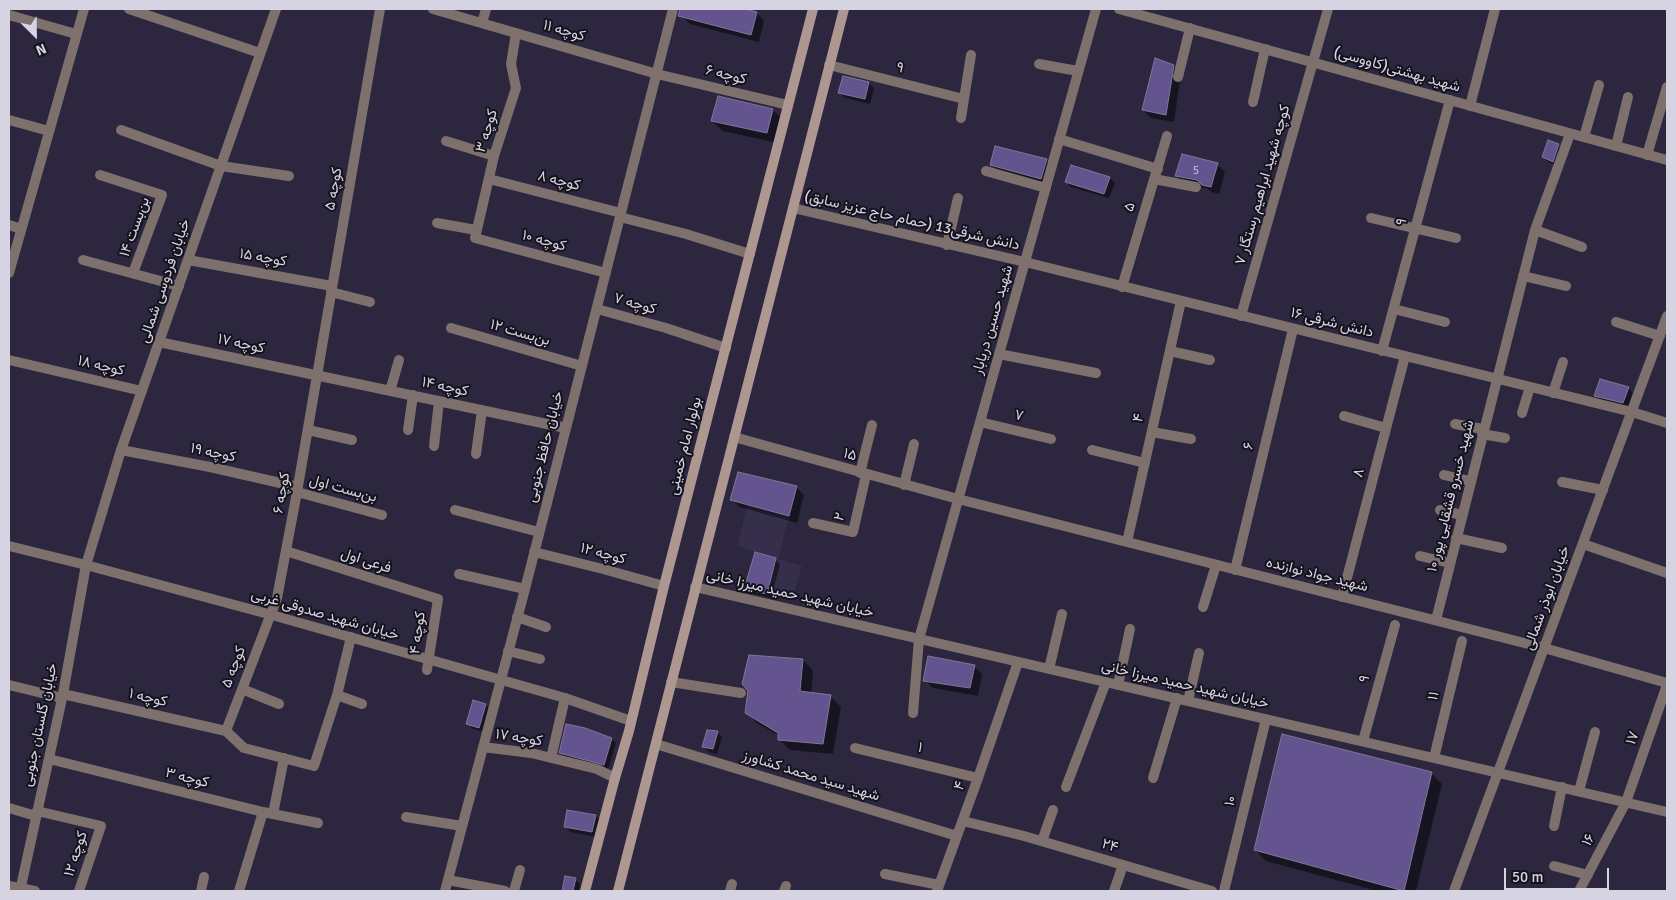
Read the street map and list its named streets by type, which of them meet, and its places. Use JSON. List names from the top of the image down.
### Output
{
  "streets": {
    "main road": ["بولوار امام خمینی"],
    "street": [
      "کوچه ۱۱",
      "۹",
      "شهید بهشتی(کاووسی)",
      "کوچه ۶",
      "کوچه ۳",
      "کوچه ۸",
      "کوچه شهید ابراهیم رستگار ۷",
      "کوچه ۵",
      "۵",
      "دانش شرقی13 (حمام حاج عزیز سابق)",
      "بن‌بست ۱۴",
      "کوچه ۱۰",
      "کوچه ۱۵",
      "خیابان فردوسی شمالی",
      "کوچه ۷",
      "شهید حسین دریابار",
      "دانش شرقی ۱۶",
      "بن‌بست ۱۲",
      "کوچه ۱۷",
      "کوچه ۱۸",
      "کوچه ۱۴",
      "۷",
      "۴",
      "۶",
      "خیابان حافظ جنوبی",
      "کوچه ۱۹",
      "۱۵",
      "۸",
      "بن‌بست اول",
      "شهید خسرو قشقایی پور ۱۰",
      "۲",
      "کوچه ۱۲",
      "فرعی اول",
      "شهید جواد نوازنده",
      "خیابان شهید حمید میرزا خانی",
      "خیابان ابوذر شمالی",
      "خیابان شهید صدوقی غربی",
      "کوچه ۴",
      "۱۱",
      "کوچه ۱",
      "خیابان گلستان جنوبی",
      "۱۷",
      "۱",
      "شهید سید محمد کشاورز",
      "۱۰",
      "۱۶",
      "۲۴"
    ]
  },
  "crossings": [
    ["کوچه ۱۱", "کوچه ۶"],
    ["کوچه ۱۱", "کوچه ۳"],
    ["کوچه ۱۱", "خیابان حافظ جنوبی"],
    ["۹", "شهید بهشتی(کاووسی)"],
    ["۹", "دانش شرقی ۱۶"],
    ["۹", "خیابان شهید حمید میرزا خانی"],
    ["شهید بهشتی(کاووسی)", "کوچه شهید ابراهیم رستگار ۷"],
    ["شهید بهشتی(کاووسی)", "شهید خسرو قشقایی پور ۱۰"],
    ["کوچه ۶", "کوچه ۵"],
    ["کوچه ۶", "کوچه ۱۷"],
    ["کوچه ۶", "کوچه ۱۴"],
    ["کوچه ۶", "بولوار امام خمینی"],
    ["کوچه ۶", "خیابان حافظ جنوبی"],
    ["کوچه ۶", "کوچه ۱۹"],
    ["کوچه ۶", "بن‌بست اول"],
    ["کوچه ۶", "فرعی اول"],
    ["کوچه ۶", "خیابان شهید صدوقی غربی"],
    ["کوچه ۳", "کوچه ۸"],
    ["کوچه ۳", "کوچه ۱۰"],
    ["کوچه ۳", "خیابان گلستان جنوبی"],
    ["کوچه ۸", "خیابان حافظ جنوبی"],
    ["کوچه شهید ابراهیم رستگار ۷", "دانش شرقی ۱۶"],
    ["کوچه ۵", "کوچه ۱۵"],
    ["کوچه ۵", "کوچه ۱۷"],
    ["کوچه ۵", "کوچه ۱۴"],
    ["کوچه ۵", "خیابان شهید صدوقی غربی"],
    ["کوچه ۵", "کوچه ۱"],
    ["۵", "دانش شرقی ۱۶"],
    ["دانش شرقی13 (حمام حاج عزیز سابق)", "شهید حسین دریابار"],
    ["دانش شرقی13 (حمام حاج عزیز سابق)", "دانش شرقی ۱۶"],
    ["کوچه ۱۰", "خیابان حافظ جنوبی"],
    ["کوچه ۱۵", "خیابان فردوسی شمالی"],
    ["خیابان فردوسی شمالی", "کوچه ۱۷"],
    ["خیابان فردوسی شمالی", "کوچه ۱۸"],
    ["خیابان فردوسی شمالی", "کوچه ۱۹"],
    ["خیابان فردوسی شمالی", "خیابان شهید صدوقی غربی"],
    ["خیابان فردوسی شمالی", "خیابان گلستان جنوبی"],
    ["کوچه ۷", "بولوار امام خمینی"],
    ["کوچه ۷", "خیابان حافظ جنوبی"],
    ["شهید حسین دریابار", "دانش شرقی ۱۶"],
    ["شهید حسین دریابار", "۷"],
    ["شهید حسین دریابار", "۱۵"],
    ["شهید حسین دریابار", "شهید جواد نوازنده"],
    ["شهید حسین دریابار", "خیابان شهید حمید میرزا خانی"],
    ["دانش شرقی ۱۶", "۴"],
    ["دانش شرقی ۱۶", "۶"],
    ["دانش شرقی ۱۶", "۸"],
    ["دانش شرقی ۱۶", "شهید خسرو قشقایی پور ۱۰"],
    ["دانش شرقی ۱۶", "خیابان ابوذر شمالی"],
    ["بن‌بست ۱۲", "خیابان حافظ جنوبی"],
    ["کوچه ۱۷", "کوچه ۱۴"],
    ["کوچه ۱۷", "بولوار امام خمینی"],
    ["کوچه ۱۷", "خیابان حافظ جنوبی"],
    ["کوچه ۱۴", "خیابان حافظ جنوبی"],
    ["۴", "شهید جواد نوازنده"],
    ["۴", "خیابان شهید حمید میرزا خانی"],
    ["۴", "۱"],
    ["۴", "شهید سید محمد کشاورز"],
    ["۴", "۲۴"],
    ["بولوار امام خمینی", "کوچه ۱۲"],
    ["بولوار امام خمینی", "خیابان شهید صدوقی غربی"],
    ["۶", "شهید جواد نوازنده"],
    ["خیابان حافظ جنوبی", "کوچه ۱۲"],
    ["خیابان حافظ جنوبی", "خیابان شهید صدوقی غربی"],
    ["کوچه ۱۹", "بن‌بست اول"],
    ["۱۵", "۲"],
    ["۱۵", "شهید جواد نوازنده"],
    ["۸", "شهید جواد نوازنده"],
    ["شهید خسرو قشقایی پور ۱۰", "شهید جواد نوازنده"],
    ["کوچه ۱۲", "خیابان گلستان جنوبی"],
    ["فرعی اول", "کوچه ۴"],
    ["شهید جواد نوازنده", "خیابان ابوذر شمالی"],
    ["شهید جواد نوازنده", "۱۷"],
    ["خیابان شهید حمید میرزا خانی", "خیابان ابوذر شمالی"],
    ["خیابان شهید حمید میرزا خانی", "۱۱"],
    ["خیابان شهید حمید میرزا خانی", "۱۷"],
    ["خیابان شهید حمید میرزا خانی", "۱۰"],
    ["خیابان شهید حمید میرزا خانی", "۱۶"],
    ["خیابان شهید صدوقی غربی", "کوچه ۴"],
    ["خیابان شهید صدوقی غربی", "خیابان گلستان جنوبی"],
    ["کوچه ۱", "خیابان گلستان جنوبی"],
    ["۱۷", "۱۶"]
  ],
  "house_numbers": ["5"],
  "scale_bar": "50 m",
  "north": "bottom right"
}
